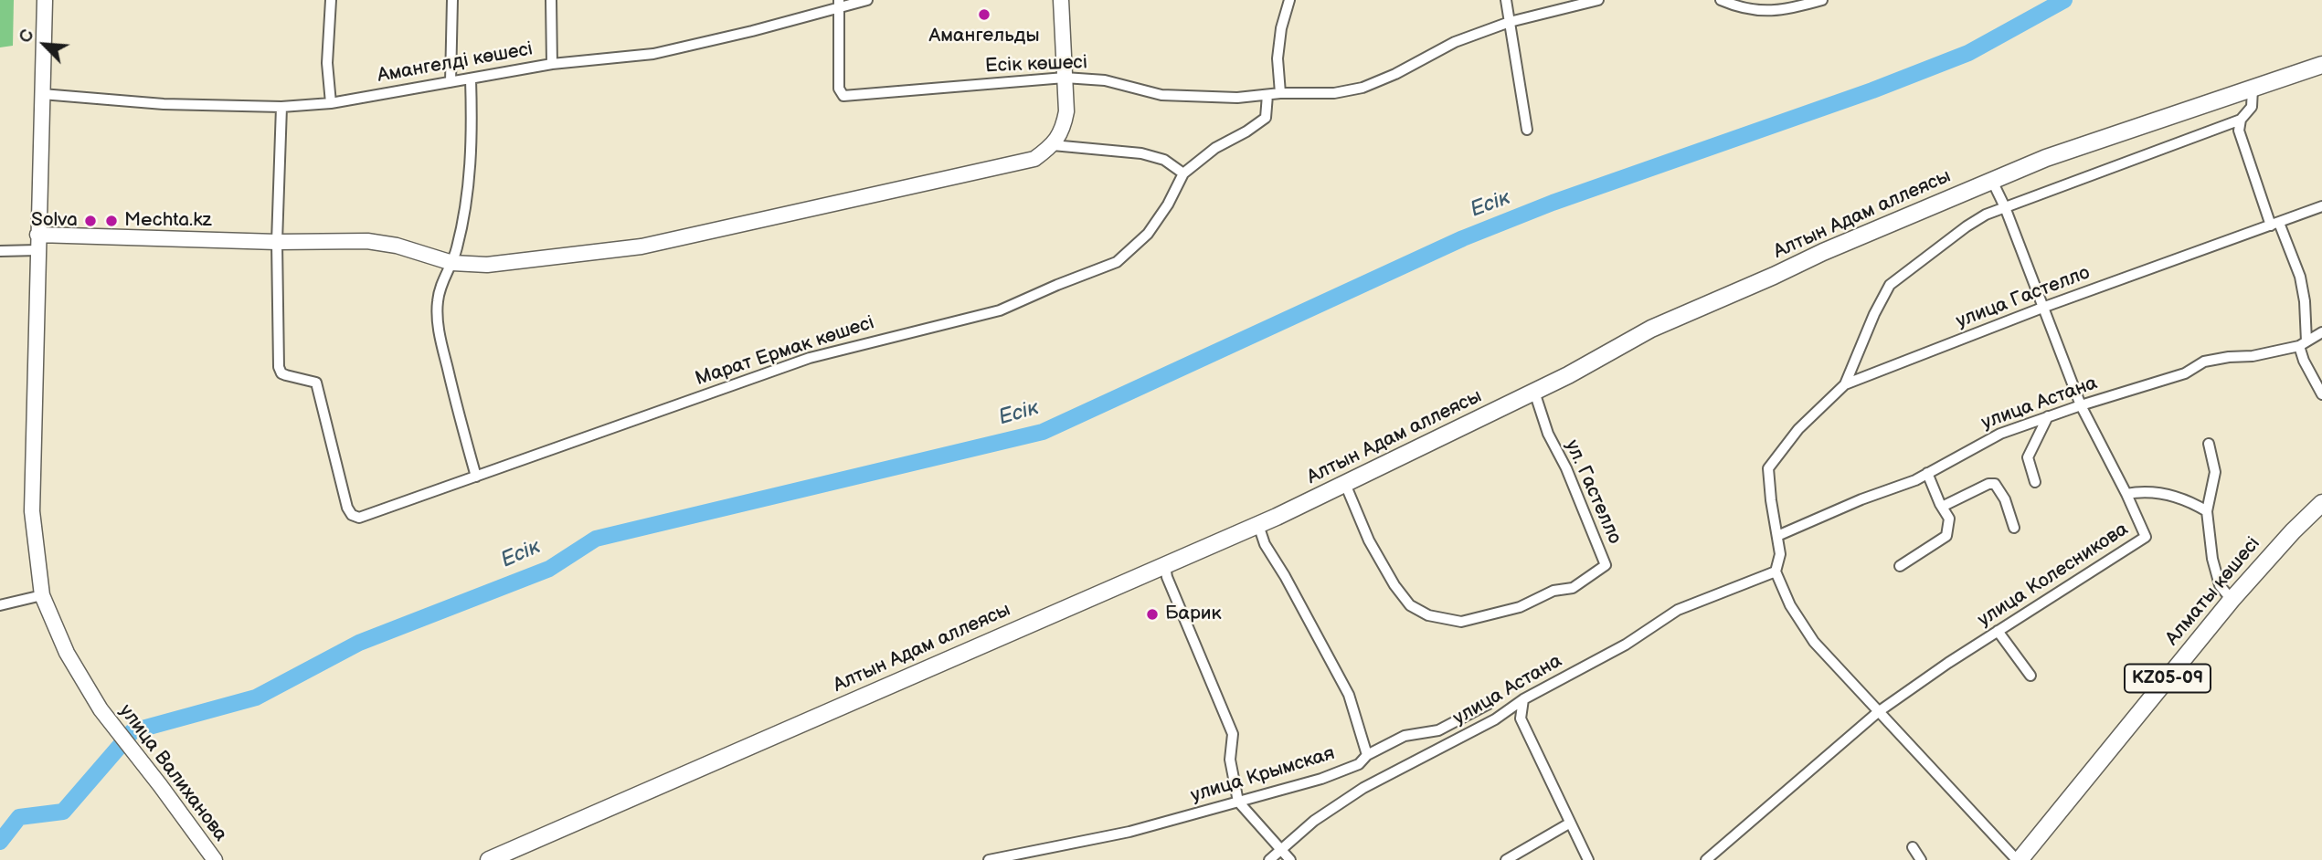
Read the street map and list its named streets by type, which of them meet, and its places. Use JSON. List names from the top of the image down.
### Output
{
  "streets": {
    "main road": ["Алтын Адам аллеясы", "Алматы көшесі", "KZ05-09"],
    "street": [
      "Амангелді көшесі",
      "Есік көшесі",
      "улица Гастелло",
      "Марат Ермак көшесі",
      "улица Астана",
      "ул. Гастелло",
      "улица Колесникова",
      "улица Валиханова",
      "улица Крымская"
    ]
  },
  "crossings": [
    ["Амангелді көшесі", "Есік көшесі"],
    ["Амангелді көшесі", "улица Валиханова"],
    ["Алтын Адам аллеясы", "ул. Гастелло"],
    ["Алтын Адам аллеясы", "улица Колесникова"],
    ["улица Гастелло", "улица Астана"],
    ["улица Гастелло", "улица Колесникова"],
    ["улица Астана", "улица Колесникова"]
  ],
  "water": ["Есік"],
  "places": [
    "Амангельды",
    "Solva",
    "Mechta.kz",
    "Барик"
  ],
  "north": "top left"
}
